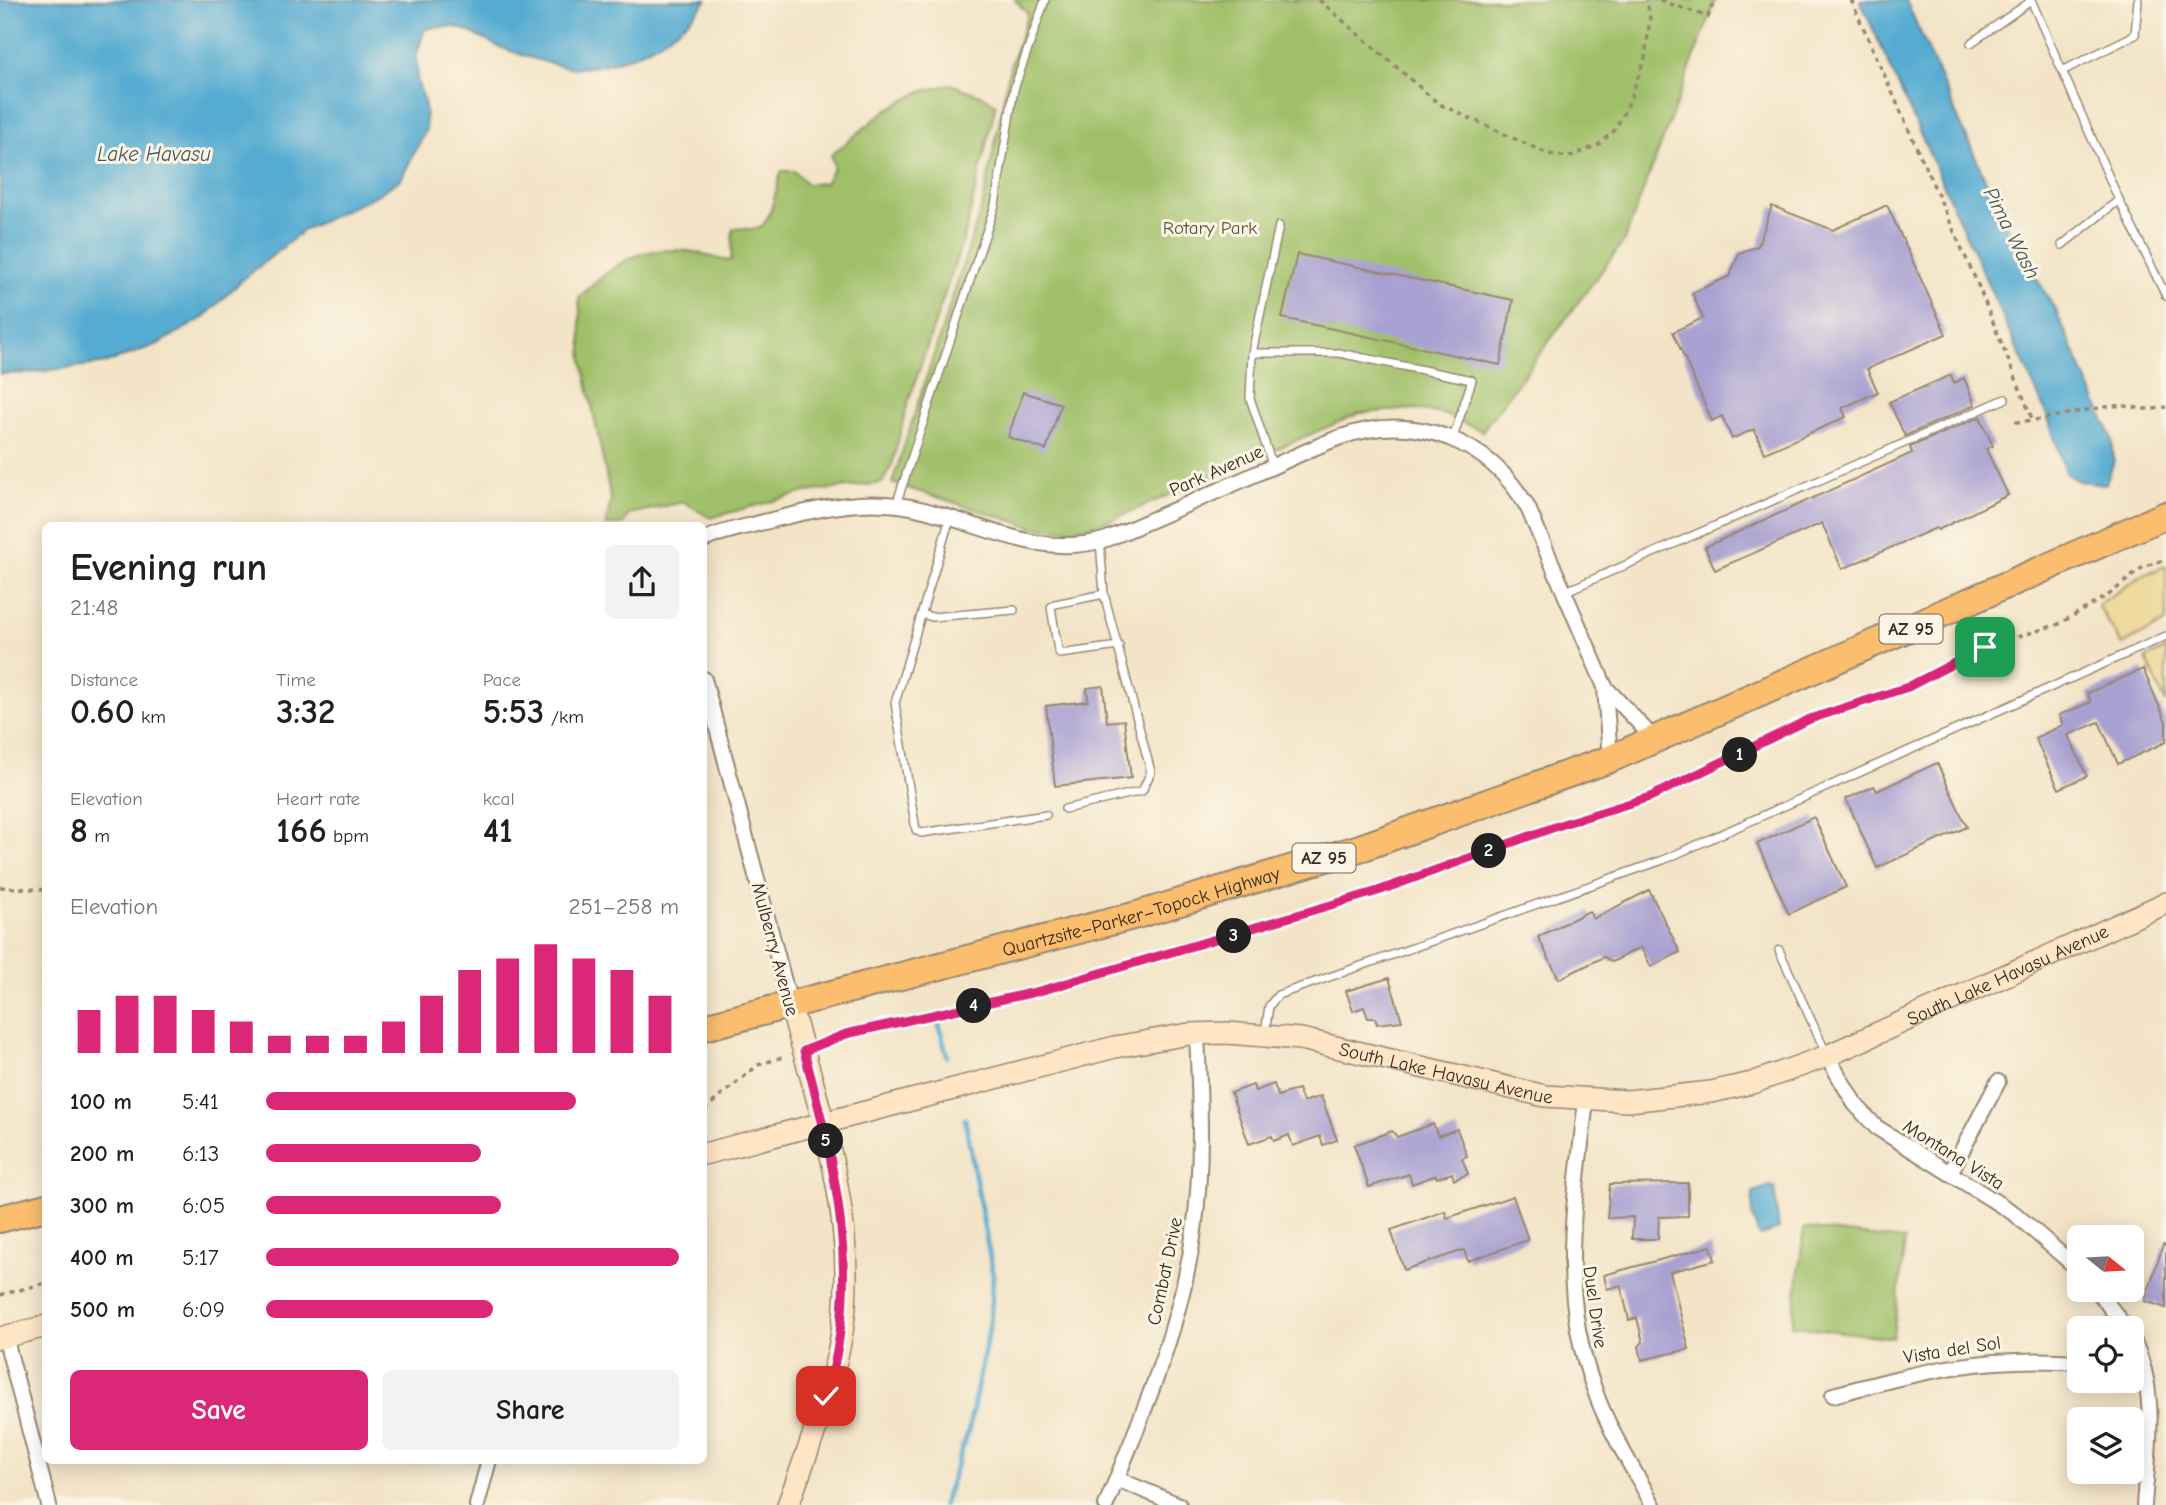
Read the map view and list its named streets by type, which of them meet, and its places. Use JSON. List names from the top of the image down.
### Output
{
  "streets": {
    "highway": ["AZ 95", "Quartzsite–Parker–Topock Highway"],
    "main road": ["Mulberry Avenue", "South Lake Havasu Avenue"],
    "street": [
      "Park Avenue",
      "Montana Vista",
      "Combat Drive",
      "Duel Drive",
      "Vista del Sol"
    ]
  },
  "crossings": [
    ["Park Avenue", "AZ 95"],
    ["Park Avenue", "Quartzsite–Parker–Topock Highway"],
    ["AZ 95", "Quartzsite–Parker–Topock Highway"],
    ["Quartzsite–Parker–Topock Highway", "Mulberry Avenue"],
    ["Mulberry Avenue", "South Lake Havasu Avenue"],
    ["South Lake Havasu Avenue", "Montana Vista"],
    ["South Lake Havasu Avenue", "Combat Drive"],
    ["South Lake Havasu Avenue", "Duel Drive"]
  ],
  "water": ["Lake Havasu", "Pima Wash"],
  "parks": ["Rotary Park"],
  "north": "right",
  "page": {
    "heading": ["Evening run", "21:48"],
    "stats": [
      ["Distance", "0.60 km"],
      ["Time", "3:32"],
      ["Pace", "5:53 /km"],
      ["Elevation", "8 m"],
      ["Heart rate", "166 bpm"],
      ["kcal", "41"]
    ],
    "pins": [
      "1",
      "2",
      "3",
      "4",
      "5"
    ],
    "chart": ["Elevation", "251–258 m"],
    "list": [
      {
        "name": "100 m",
        "note": "5:41"
      },
      {
        "name": "200 m",
        "note": "6:13"
      },
      {
        "name": "300 m",
        "note": "6:05"
      },
      {
        "name": "400 m",
        "note": "5:17"
      },
      {
        "name": "500 m",
        "note": "6:09"
      }
    ],
    "buttons": ["Save", "Share"]
  }
}
